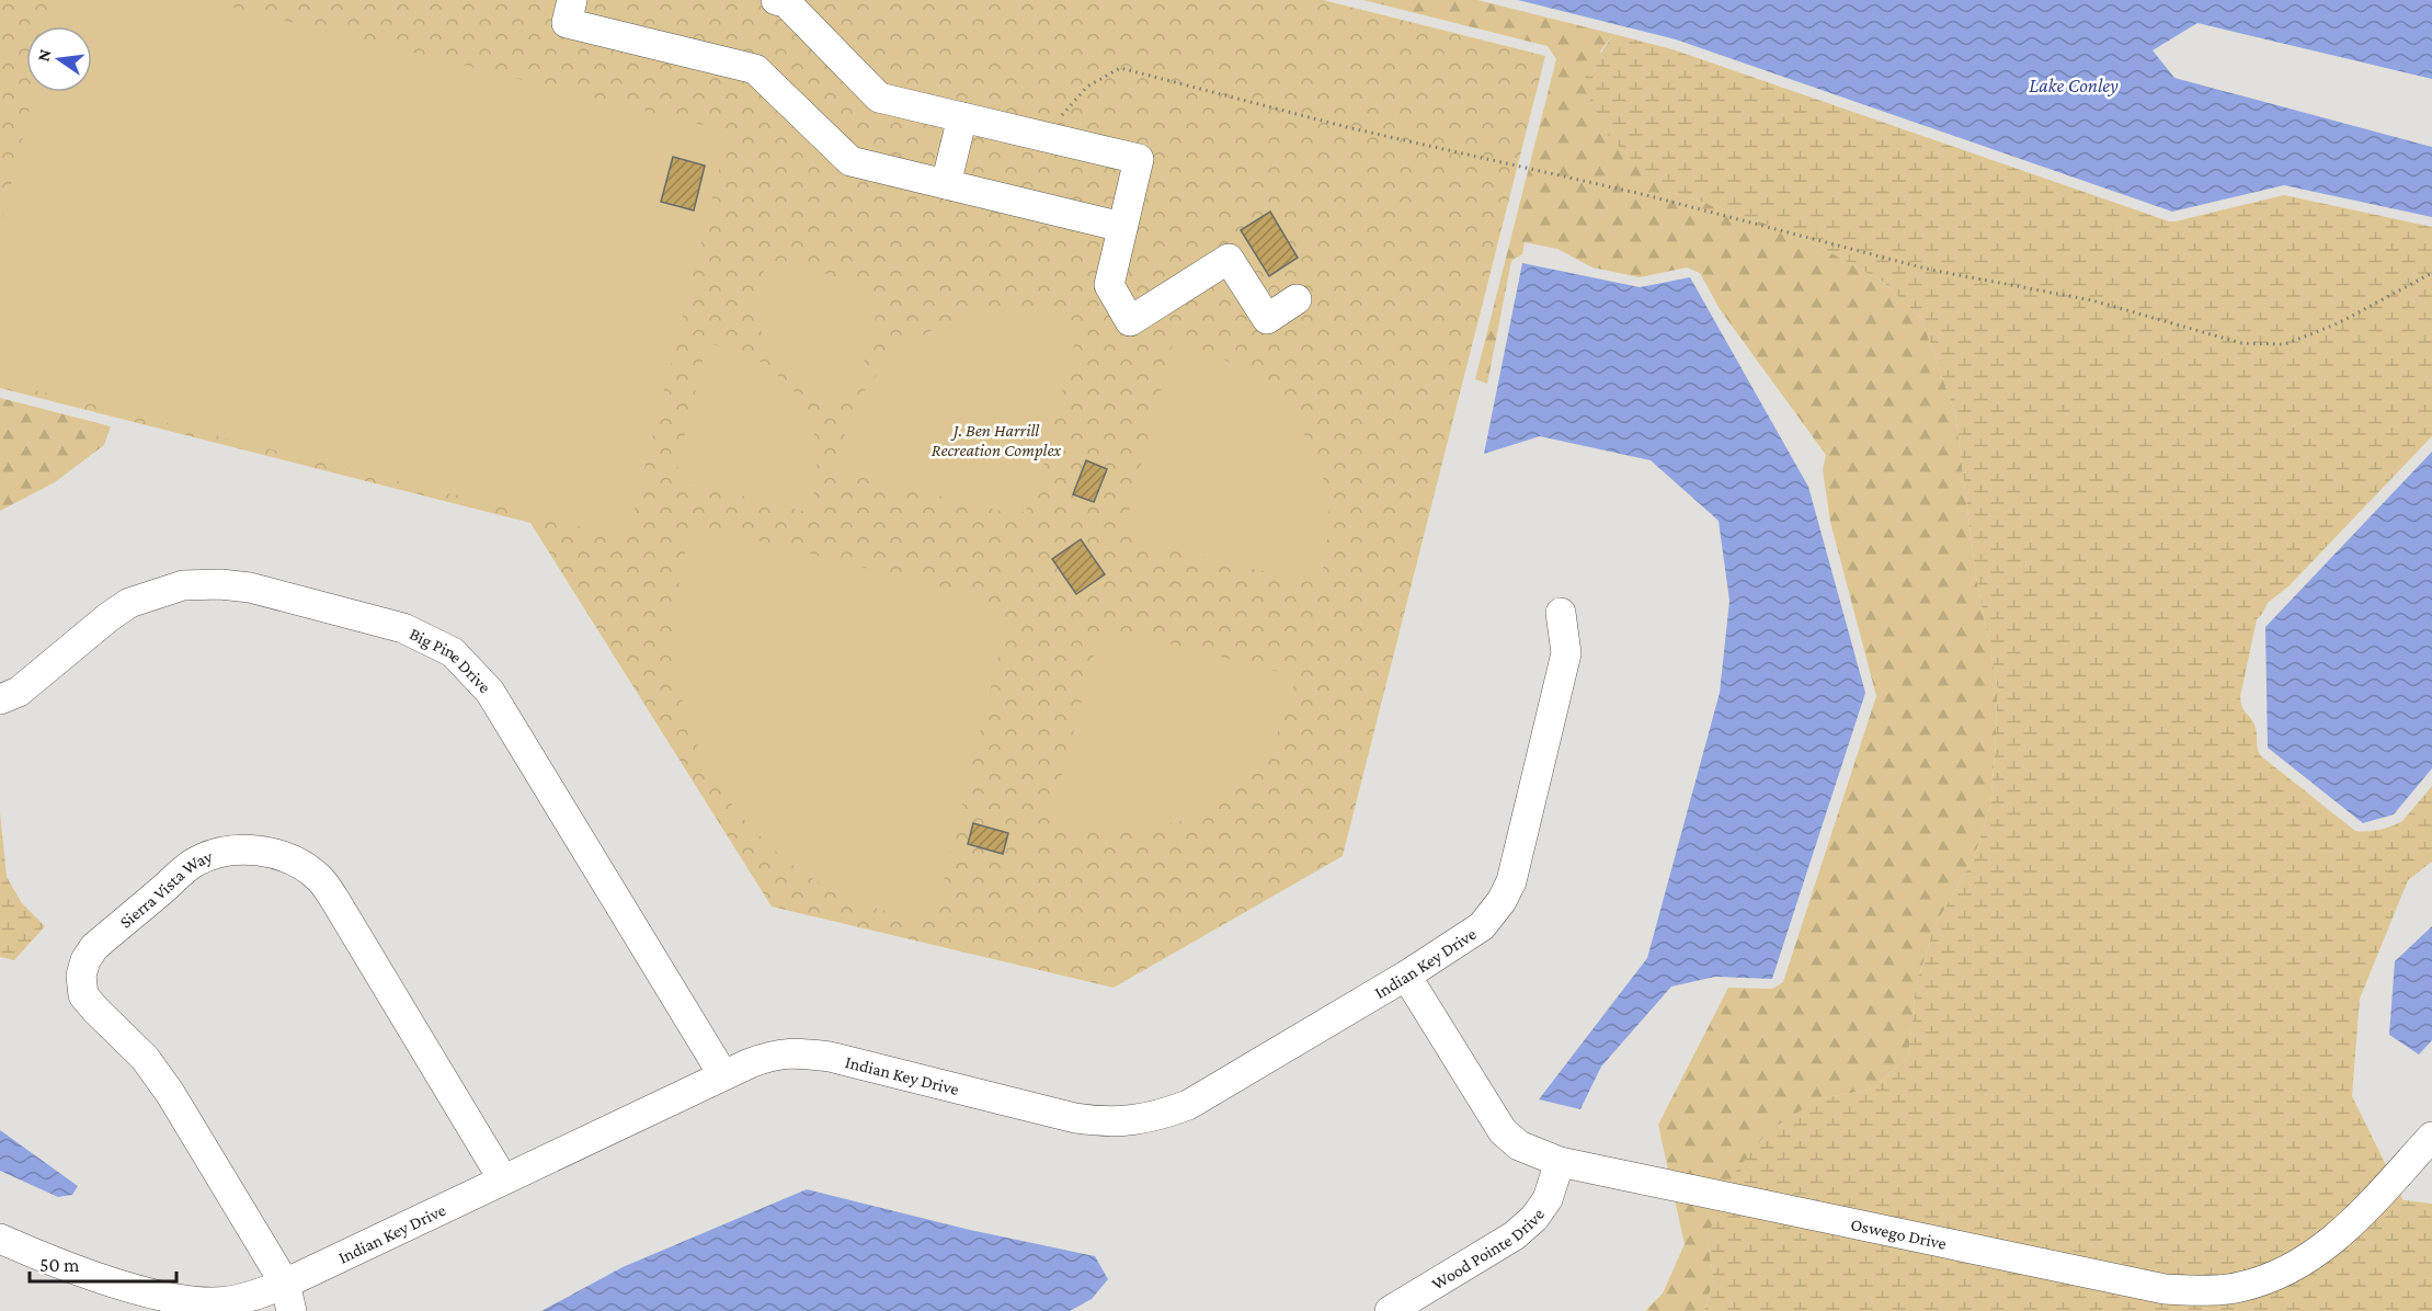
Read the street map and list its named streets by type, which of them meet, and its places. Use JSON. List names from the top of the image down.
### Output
{
  "streets": {
    "street": [
      "Big Pine Drive",
      "Sierra Vista Way",
      "Indian Key Drive",
      "Oswego Drive",
      "Wood Pointe Drive"
    ]
  },
  "crossings": [
    ["Big Pine Drive", "Indian Key Drive"],
    ["Sierra Vista Way", "Indian Key Drive"],
    ["Indian Key Drive", "Oswego Drive"],
    ["Oswego Drive", "Wood Pointe Drive"]
  ],
  "water": ["Lake Conley"],
  "parks": ["J. Ben Harrill Recreation Complex"],
  "scale_bar": "50 m",
  "north": "left"
}
